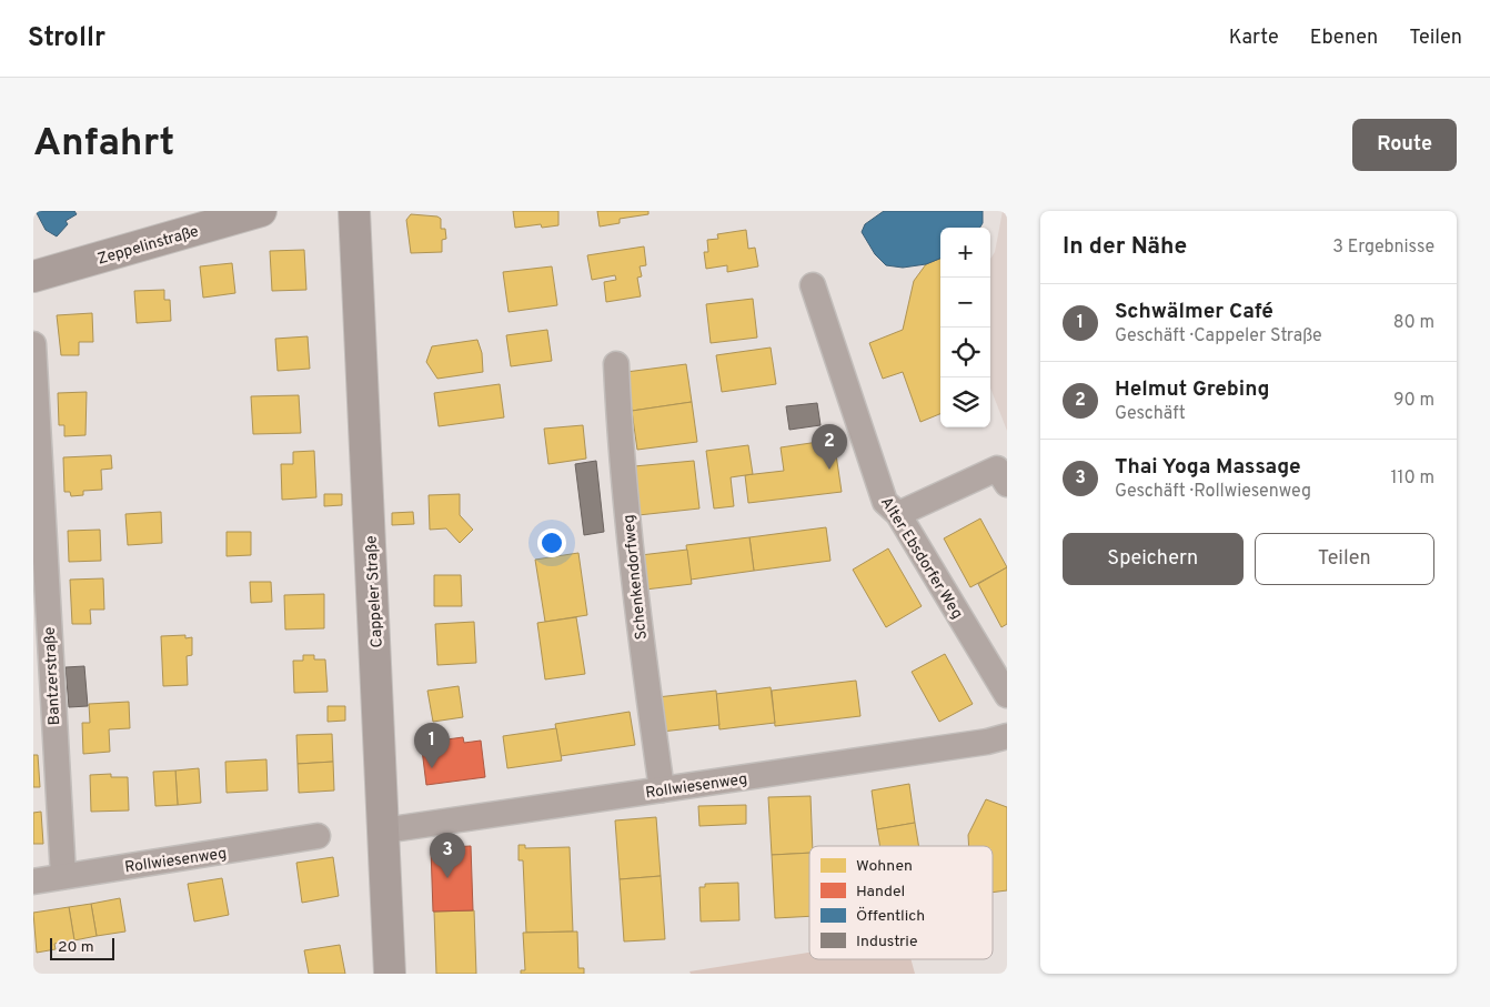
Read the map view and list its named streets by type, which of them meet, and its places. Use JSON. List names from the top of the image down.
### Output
{
  "streets": {
    "main road": ["Zeppelinstraße", "Cappeler Straße"],
    "street": [
      "Alter Ebsdorfer Weg",
      "Schenkendorfweg",
      "Bantzerstraße",
      "Rollwiesenweg"
    ]
  },
  "crossings": [
    ["Schenkendorfweg", "Rollwiesenweg"],
    ["Cappeler Straße", "Rollwiesenweg"],
    ["Bantzerstraße", "Rollwiesenweg"]
  ],
  "legend": [
    "Wohnen",
    "Handel",
    "Öffentlich",
    "Industrie"
  ],
  "scale_bar": "20 m",
  "page": {
    "header": "Strollr",
    "nav": ["Karte", "Ebenen", "Teilen"],
    "buttons": [
      "Route",
      ["Speichern", "Teilen"]
    ],
    "title": "Anfahrt",
    "heading": ["In der Nähe", "3 Ergebnisse"],
    "map_buttons": ["+", "−"],
    "list": [
      {
        "mark": "1",
        "name": "Schwälmer Café",
        "note": "Geschäft · Cappeler Straße",
        "value": "80 m"
      },
      {
        "mark": "2",
        "name": "Helmut Grebing",
        "note": "Geschäft",
        "value": "90 m"
      },
      {
        "mark": "3",
        "name": "Thai Yoga Massage",
        "note": "Geschäft · Rollwiesenweg",
        "value": "110 m"
      }
    ],
    "pins": ["2", "1", "3"],
    "scale": "20 m"
  }
}
